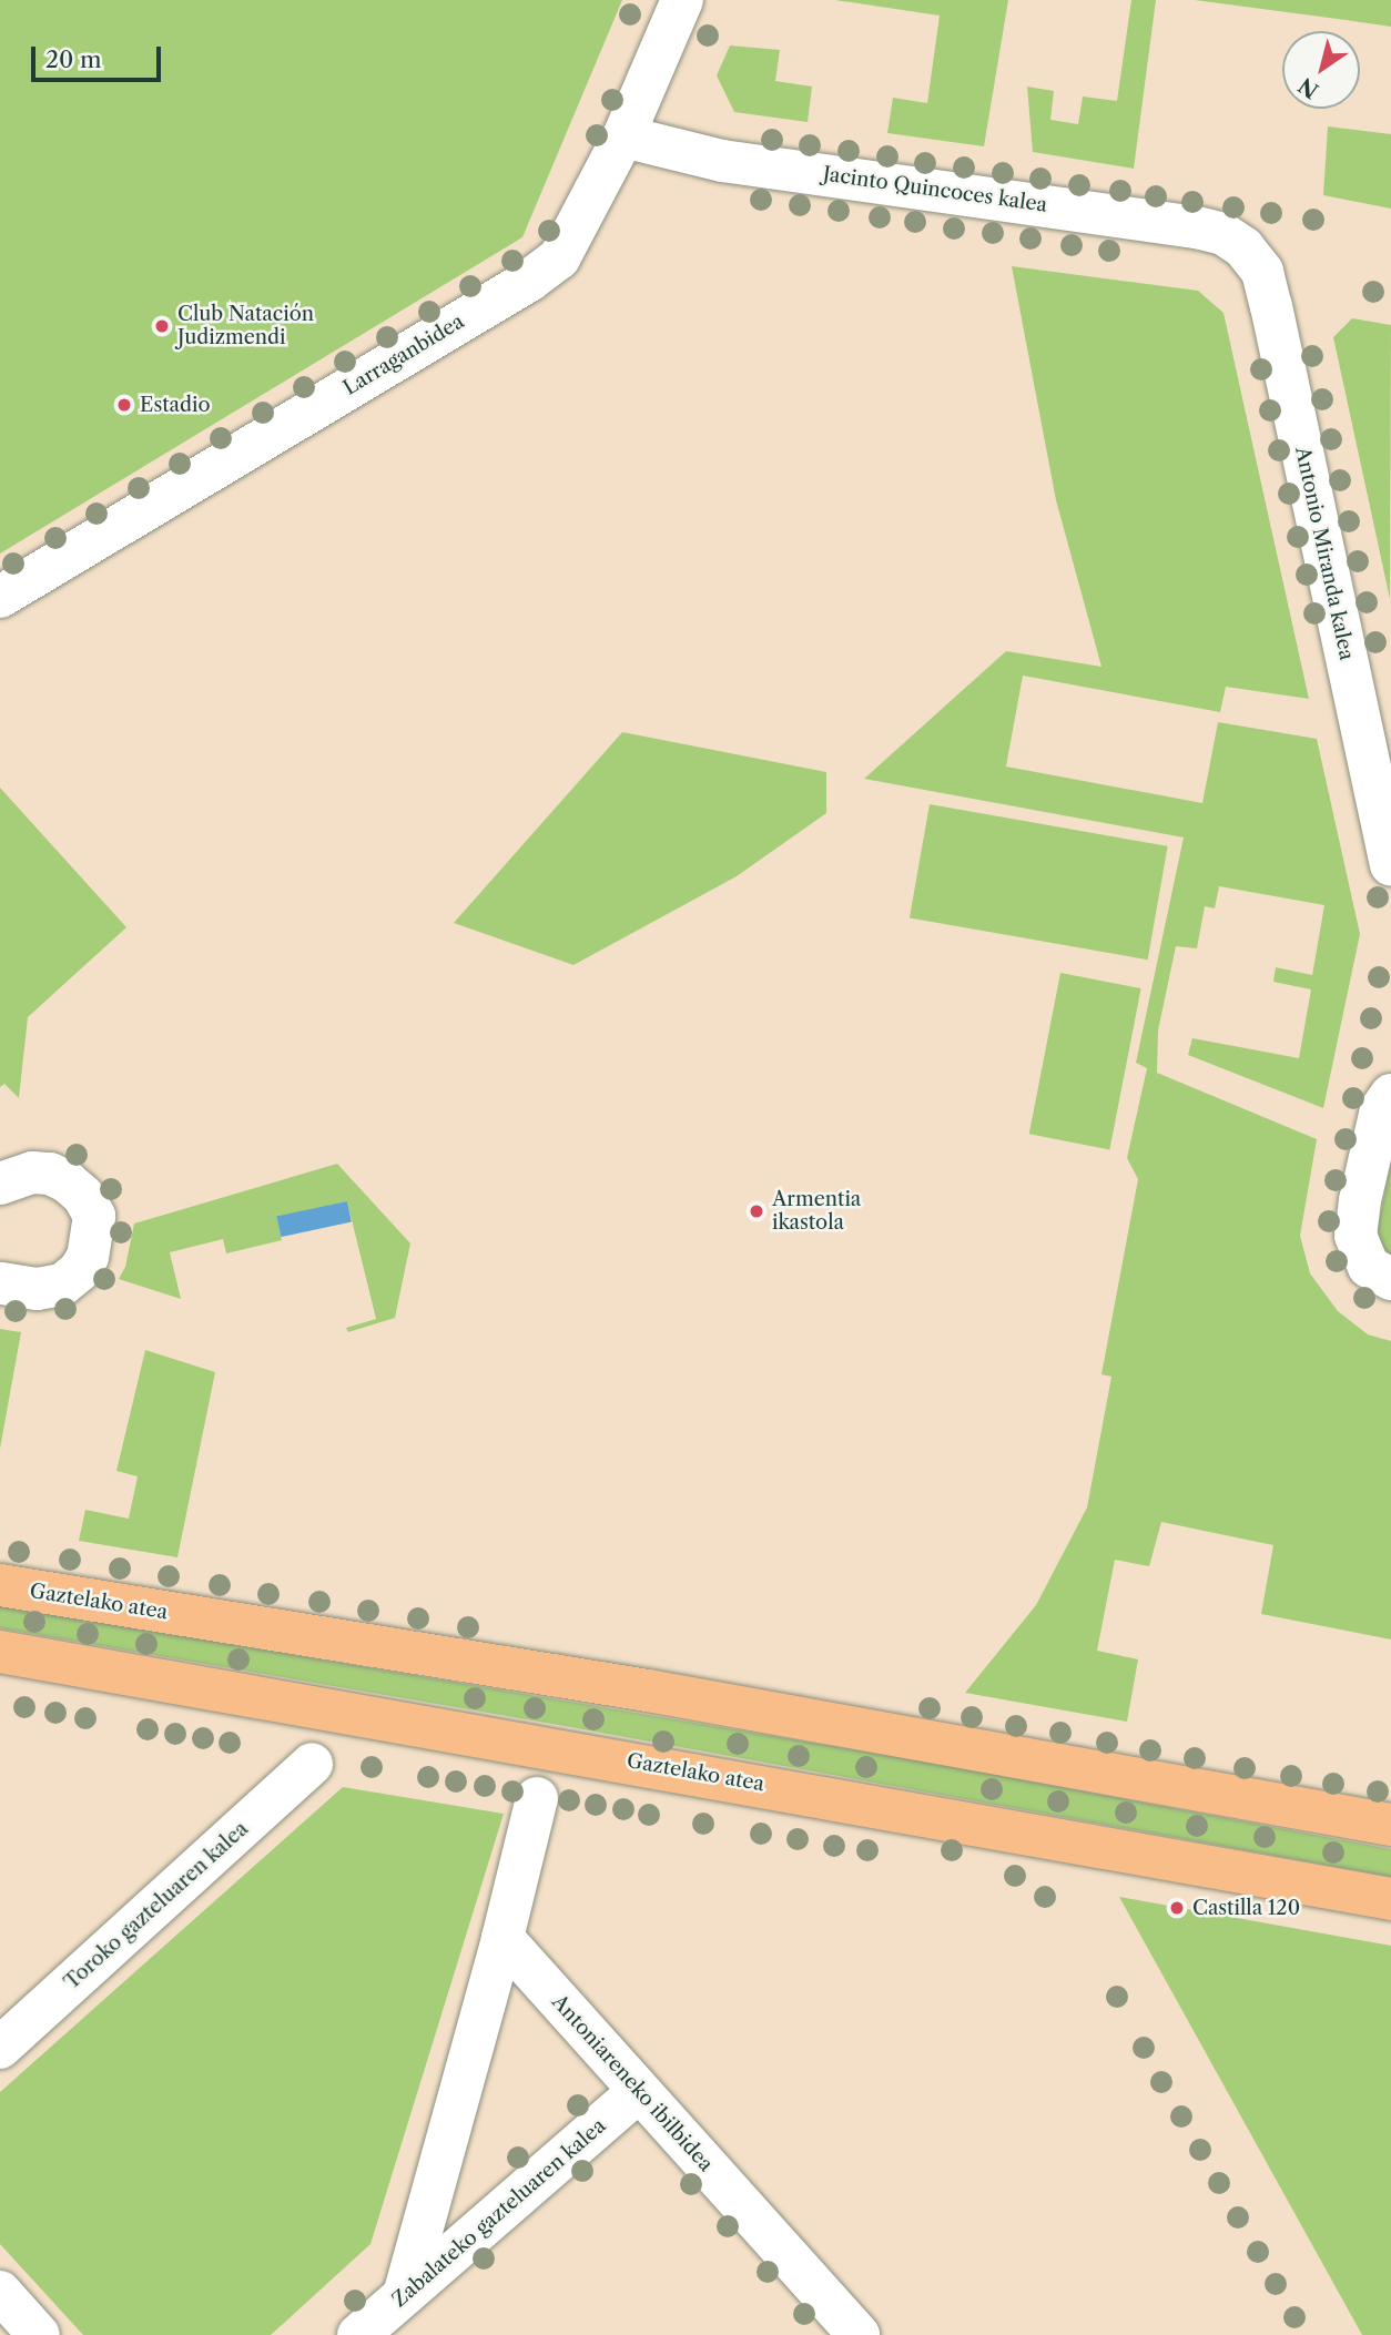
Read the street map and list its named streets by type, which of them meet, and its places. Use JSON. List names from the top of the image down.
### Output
{
  "streets": {
    "main road": ["Gaztelako atea"],
    "street": [
      "Jacinto Quincoces kalea",
      "Larraganbidea",
      "Antonio Miranda kalea",
      "Toroko gazteluaren kalea",
      "Antoniareneko ibilbidea",
      "Zabalateko gazteluaren kalea"
    ]
  },
  "crossings": [
    ["Jacinto Quincoces kalea", "Larraganbidea"],
    ["Jacinto Quincoces kalea", "Antonio Miranda kalea"],
    ["Antoniareneko ibilbidea", "Zabalateko gazteluaren kalea"]
  ],
  "places": [
    "Club Natación Judizmendi",
    "Estadio",
    "Armentia ikastola",
    "Castilla 120"
  ],
  "scale_bar": "20 m",
  "north": "bottom left"
}
